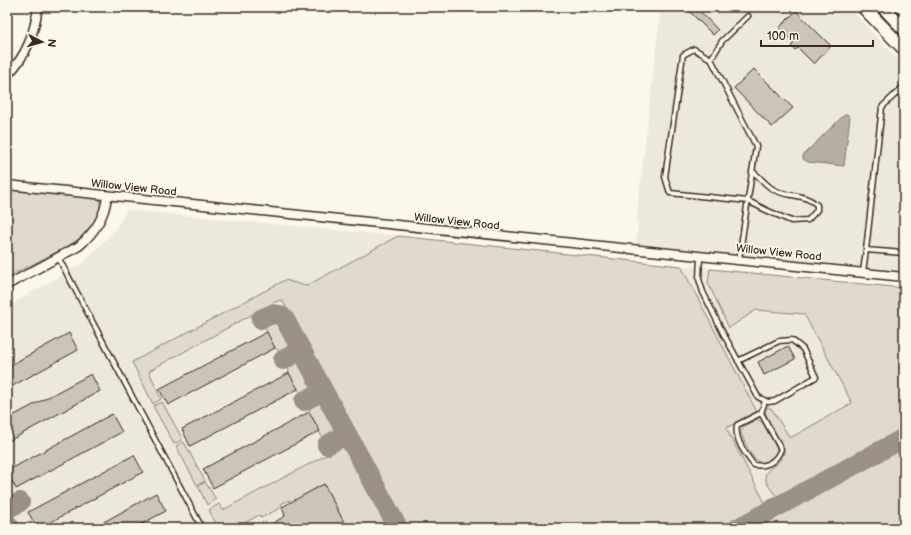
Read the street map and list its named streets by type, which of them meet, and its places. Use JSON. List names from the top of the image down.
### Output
{
  "streets": {
    "street": ["Willow View Road"]
  },
  "scale_bar": "100 m",
  "north": "right"
}
